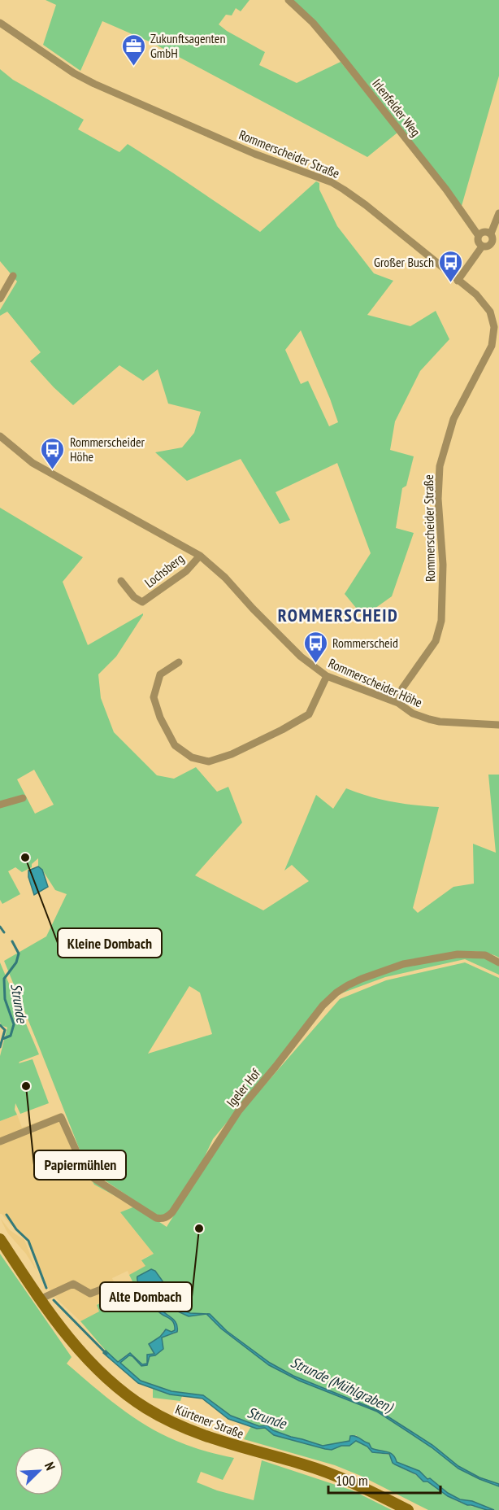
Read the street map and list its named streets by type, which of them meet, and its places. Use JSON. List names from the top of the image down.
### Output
{
  "streets": {
    "main road": ["Kürtener Straße"],
    "street": [
      "Irlenfelder Weg",
      "Rommerscheider Straße",
      "Lochsberg",
      "Rommerscheider Höhe",
      "Igeler Hof"
    ]
  },
  "crossings": [
    ["Rommerscheider Straße", "Rommerscheider Höhe"],
    ["Lochsberg", "Rommerscheider Höhe"]
  ],
  "districts": ["ROMMERSCHEID"],
  "water": ["Strunde", "Strunde (Mühlgraben)"],
  "places": {
    "office": ["Zukunftsagenten GmbH"],
    "bus stop": ["Großer Busch", "Rommerscheider Höhe", "Rommerscheid"],
    "other": ["Kleine Dombach", "Papiermühlen", "Alte Dombach"]
  },
  "scale_bar": "100 m",
  "north": "top right"
}
